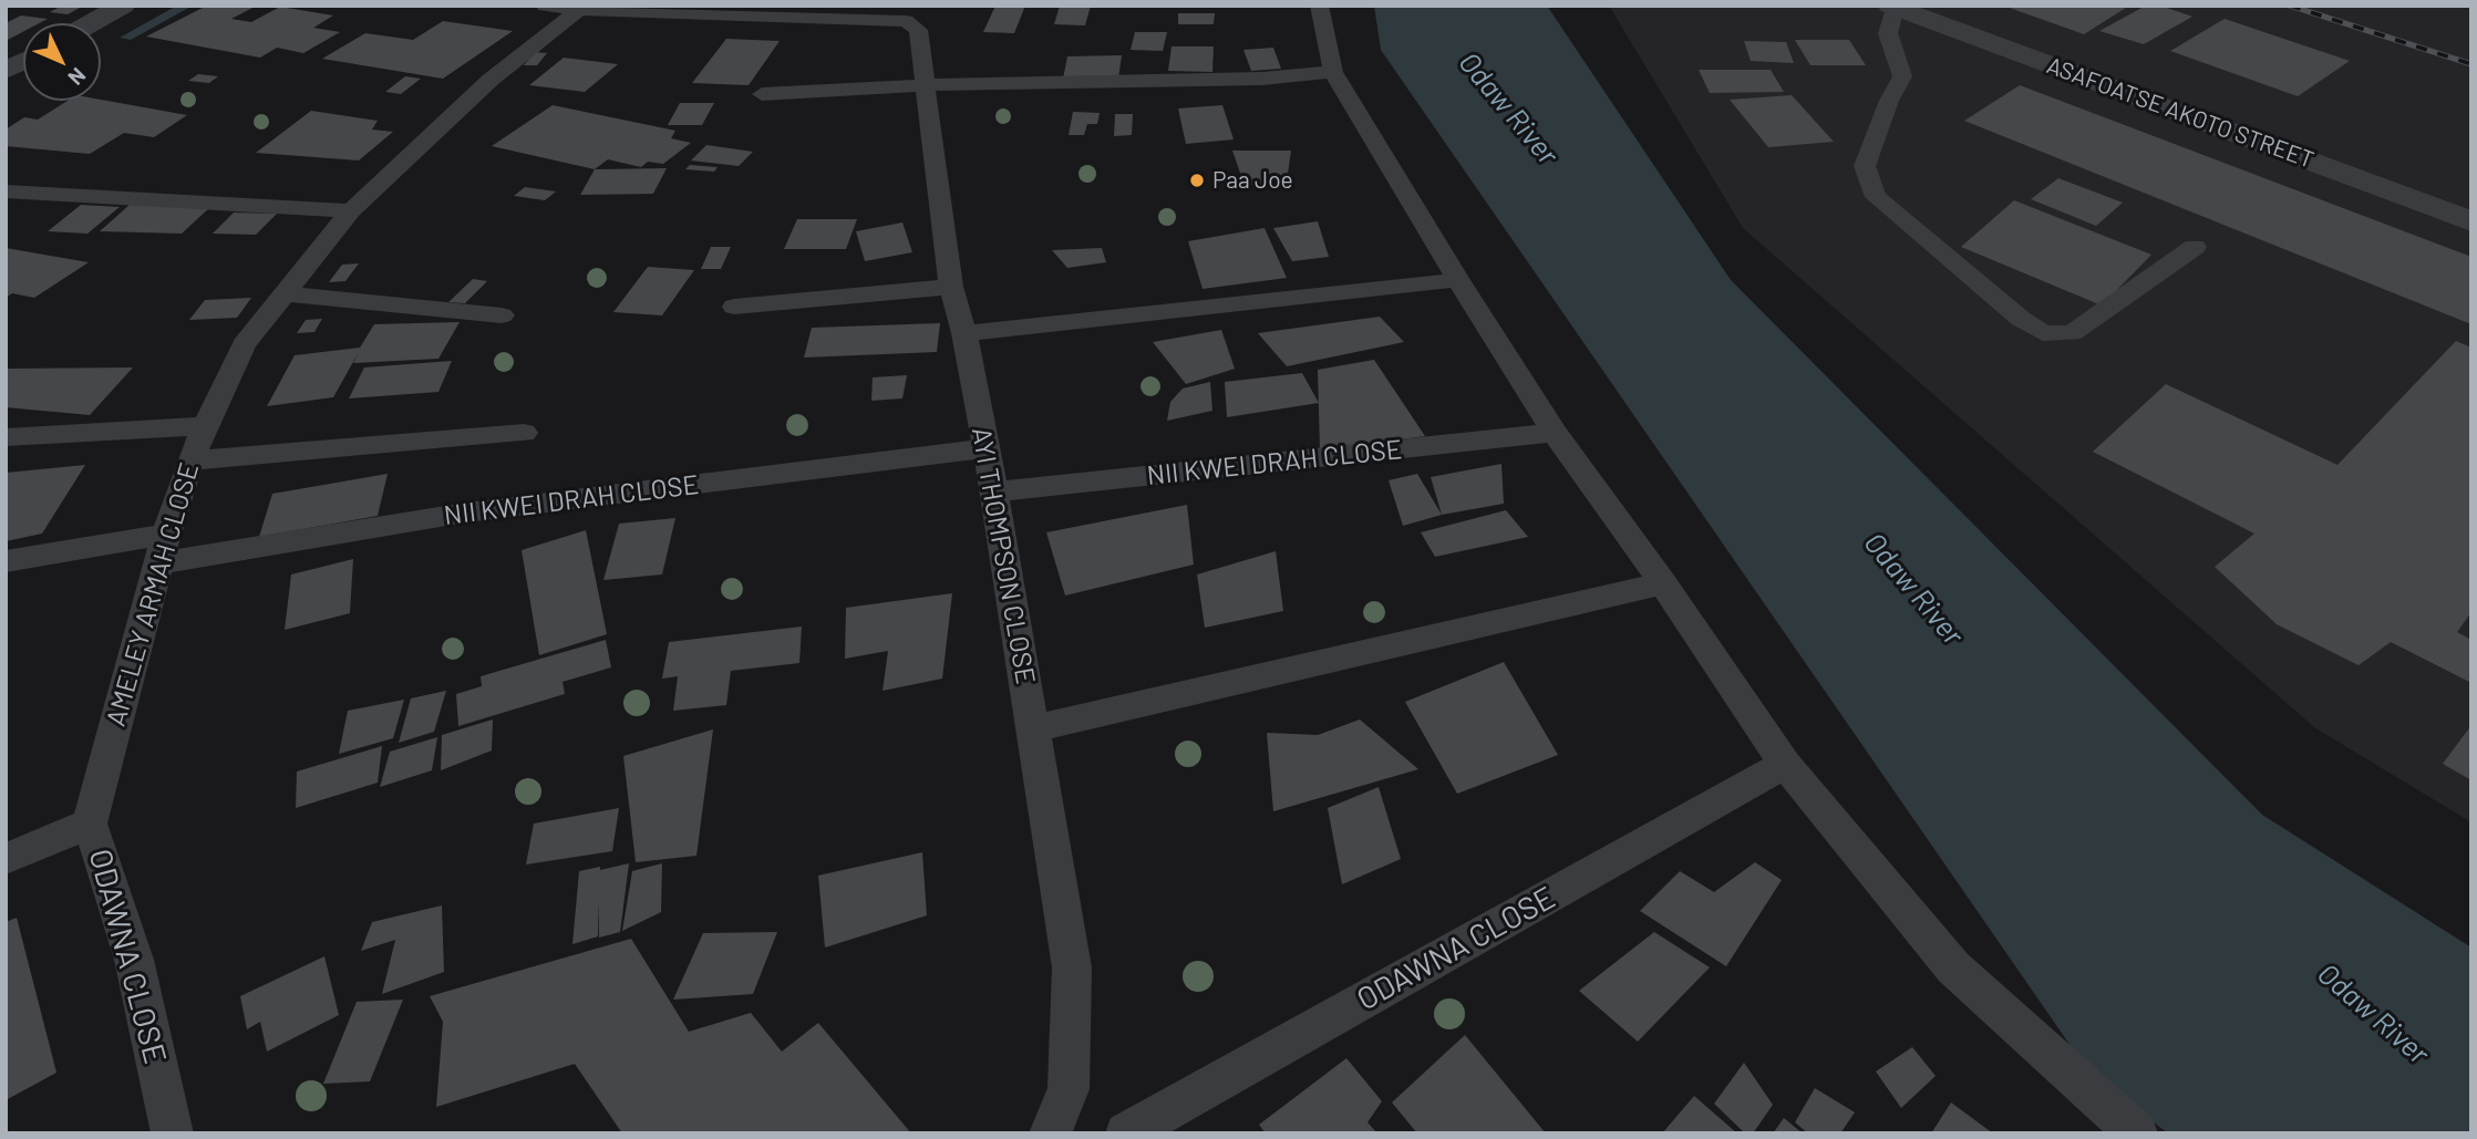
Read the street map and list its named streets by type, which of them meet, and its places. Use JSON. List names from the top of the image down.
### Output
{
  "streets": {
    "street": ["ASAFOATSE AKOTO STREET"],
    "lane": [
      "NII KWEI DRAH CLOSE",
      "AYI THOMPSON CLOSE",
      "AMELEY ARMAH CLOSE",
      "ODAWNA CLOSE"
    ]
  },
  "crossings": [
    ["NII KWEI DRAH CLOSE", "AYI THOMPSON CLOSE"],
    ["NII KWEI DRAH CLOSE", "AMELEY ARMAH CLOSE"],
    ["AYI THOMPSON CLOSE", "AMELEY ARMAH CLOSE"],
    ["AMELEY ARMAH CLOSE", "ODAWNA CLOSE"]
  ],
  "water": ["Odaw River"],
  "places": ["Paa Joe"],
  "north": "bottom right"
}
